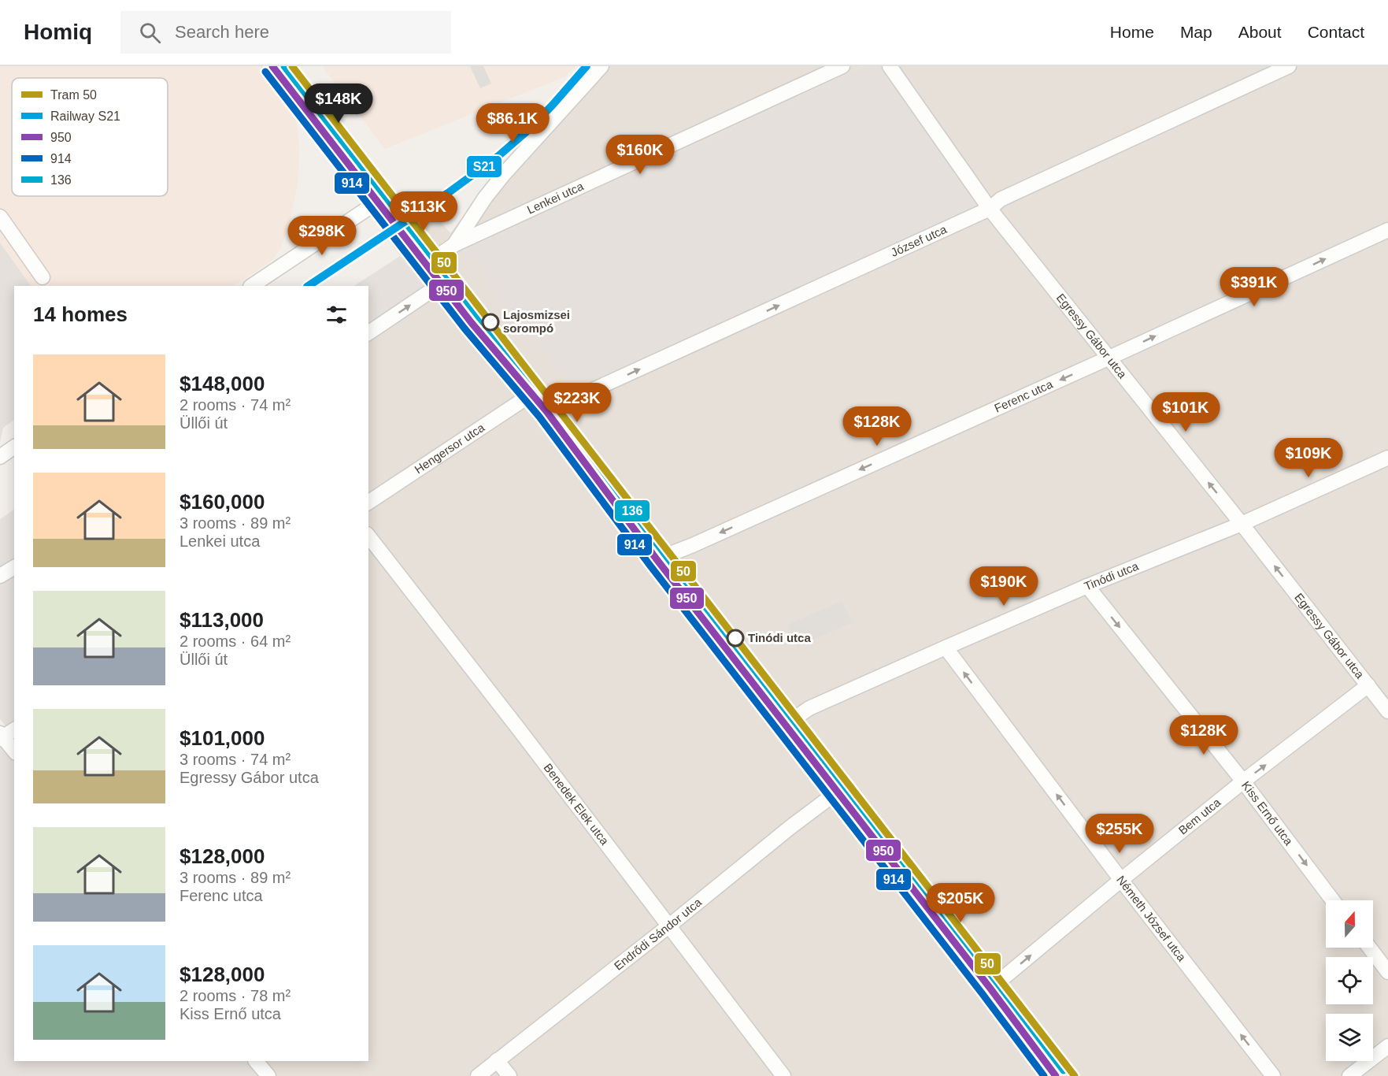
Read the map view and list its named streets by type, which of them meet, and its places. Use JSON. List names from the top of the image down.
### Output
{
  "streets": {
    "street": [
      "Lenkei utca",
      "József utca",
      "Egressy Gábor utca",
      "Ferenc utca",
      "Hengersor utca",
      "Tinódi utca",
      "Benedek Elek utca",
      "Kiss Ernő utca",
      "Bem utca",
      "Németh József utca",
      "Endrődi Sándor utca"
    ]
  },
  "crossings": [
    ["József utca", "Egressy Gábor utca"],
    ["Egressy Gábor utca", "Ferenc utca"],
    ["Egressy Gábor utca", "Tinódi utca"],
    ["Egressy Gábor utca", "Bem utca"],
    ["Tinódi utca", "Kiss Ernő utca"],
    ["Tinódi utca", "Németh József utca"],
    ["Benedek Elek utca", "Endrődi Sándor utca"],
    ["Kiss Ernő utca", "Bem utca"],
    ["Bem utca", "Németh József utca"]
  ],
  "one_way": [
    "József utca",
    "Egressy Gábor utca",
    "Kiss Ernő utca",
    "Bem utca",
    "Németh József utca"
  ],
  "places": ["Lajosmizsei sorompó", "Tinódi utca"],
  "lines": [
    "tram line 50",
    "rail line S21",
    "transit line 950",
    "transit line 136",
    "transit line 914"
  ],
  "legend": [
    "Tram 50",
    "Railway S21",
    "950",
    "914",
    "136"
  ],
  "north": "top",
  "page": {
    "header": "Homiq",
    "search": "Search here",
    "nav": [
      "Home",
      "Map",
      "About",
      "Contact"
    ],
    "price": [
      "$148K",
      "$86.1K",
      "$160K",
      "$113K",
      "$298K",
      "$391K",
      "$223K",
      "$101K",
      "$128K",
      "$109K",
      "$190K",
      "$128K",
      "$255K",
      "$205K"
    ],
    "heading": "14 homes",
    "list": [
      {
        "name": "$148,000",
        "note": "2 rooms · 74 m² · Üllői út"
      },
      {
        "name": "$160,000",
        "note": "3 rooms · 89 m² · Lenkei utca"
      },
      {
        "name": "$113,000",
        "note": "2 rooms · 64 m² · Üllői út"
      },
      {
        "name": "$101,000",
        "note": "3 rooms · 74 m² · Egressy Gábor utca"
      },
      {
        "name": "$128,000",
        "note": "3 rooms · 89 m² · Ferenc utca"
      },
      {
        "name": "$128,000",
        "note": "2 rooms · 78 m² · Kiss Ernő utca"
      }
    ]
  }
}
